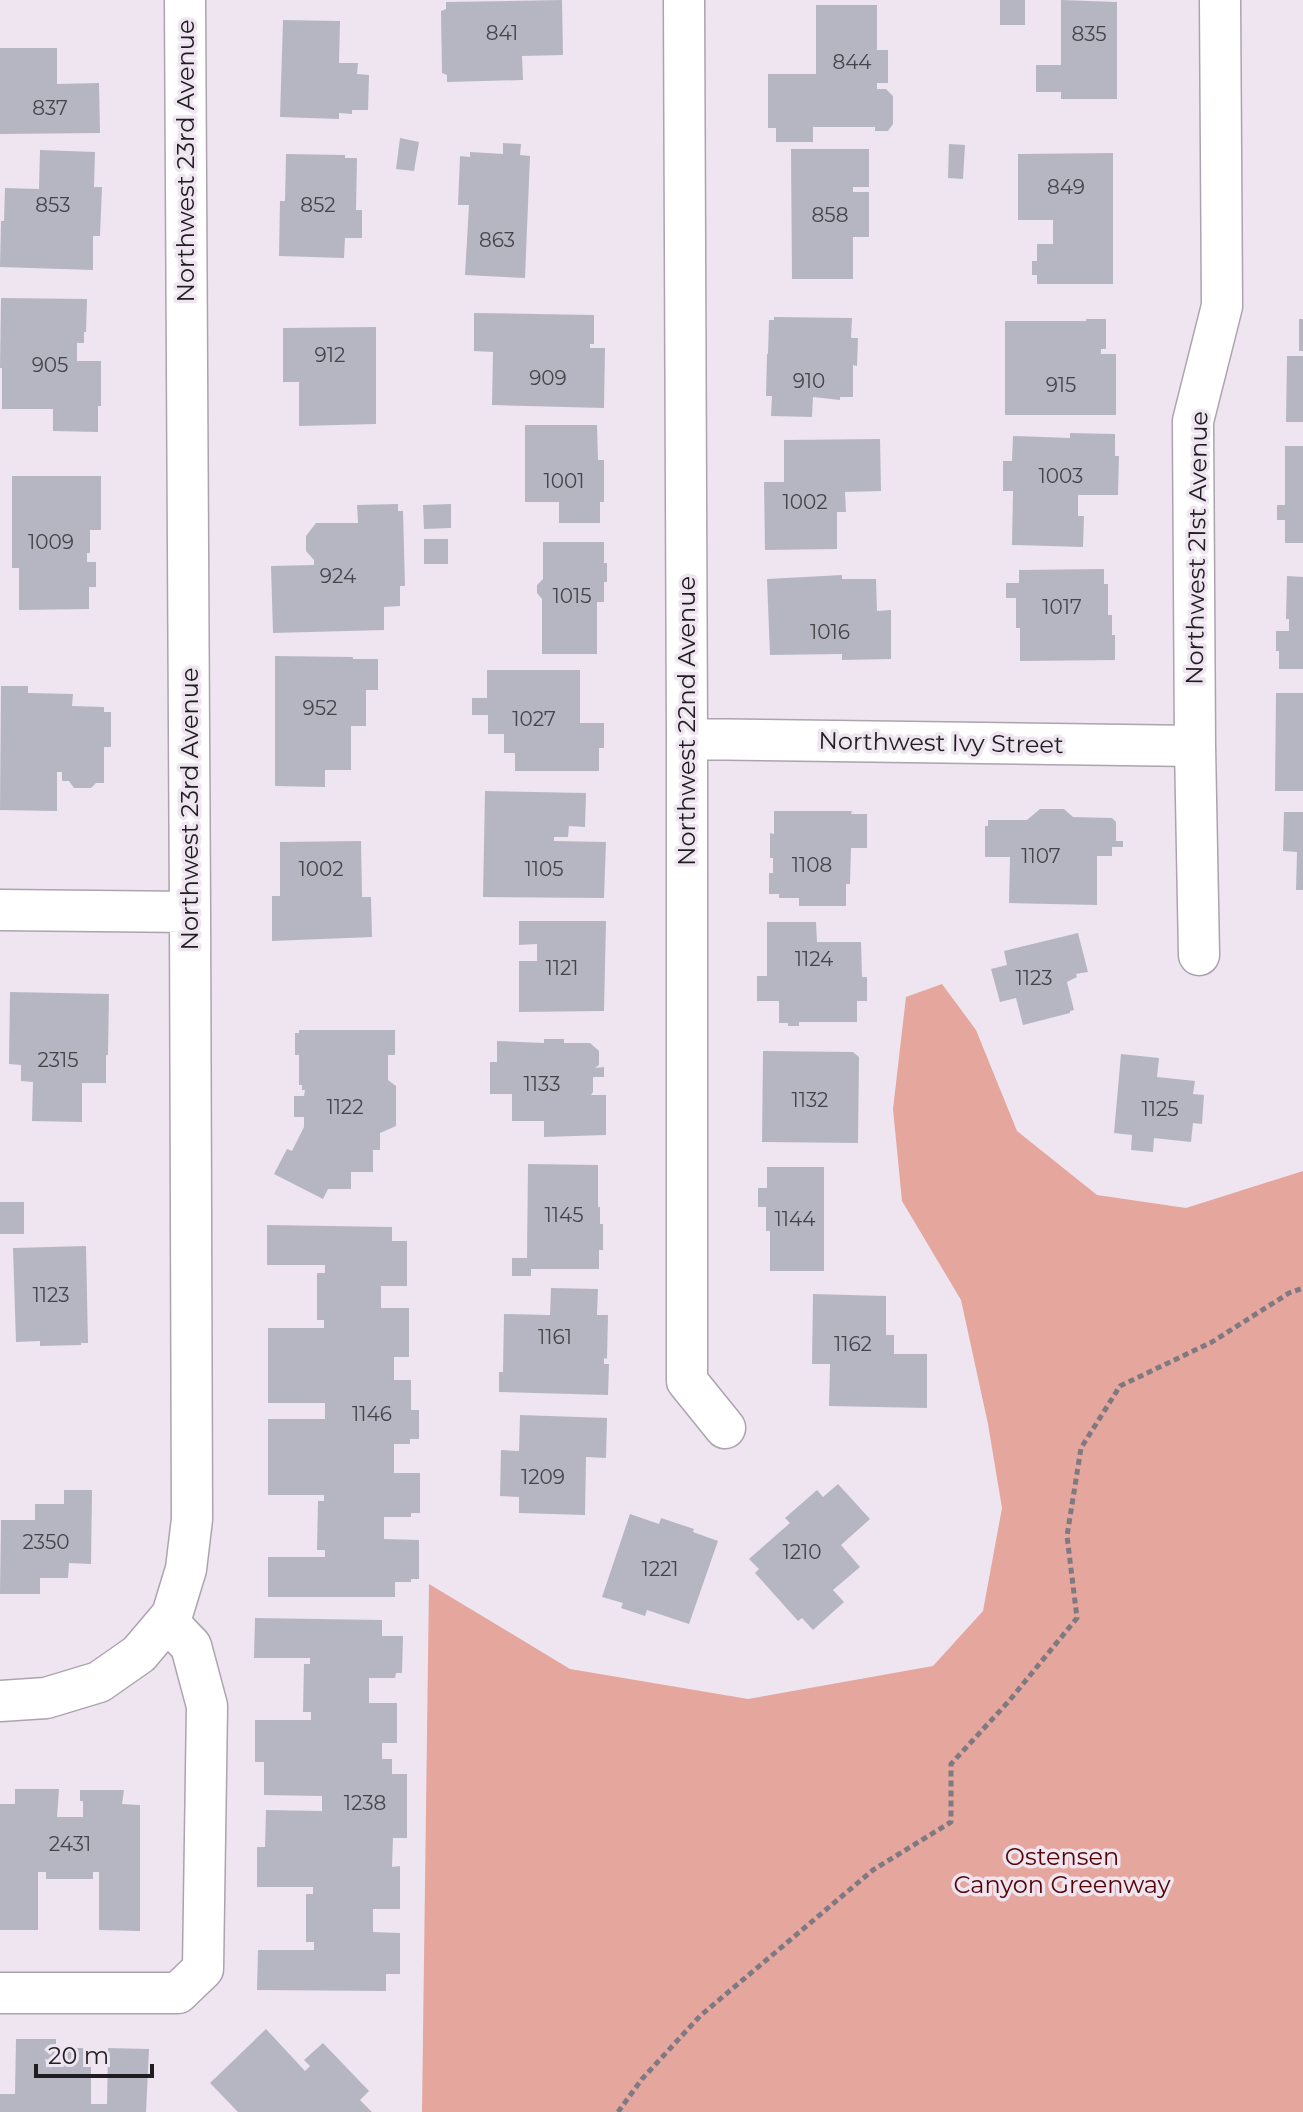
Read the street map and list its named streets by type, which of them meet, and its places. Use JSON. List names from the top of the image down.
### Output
{
  "streets": {
    "street": [
      "Northwest 23rd Avenue",
      "Northwest 21st Avenue",
      "Northwest 22nd Avenue",
      "Northwest Ivy Street"
    ]
  },
  "crossings": [
    ["Northwest 21st Avenue", "Northwest Ivy Street"],
    ["Northwest 22nd Avenue", "Northwest Ivy Street"]
  ],
  "parks": ["Ostensen Canyon Greenway"],
  "house_numbers": [
    "841",
    "835",
    "844",
    "837",
    "849",
    "853",
    "852",
    "858",
    "863",
    "912",
    "905",
    "909",
    "910",
    "915",
    "1003",
    "1001",
    "1002",
    "1009",
    "924",
    "1015",
    "1017",
    "1016",
    "952",
    "1027",
    "1107",
    "1108",
    "1002",
    "1105",
    "1124",
    "1121",
    "1123",
    "2315",
    "1133",
    "1132",
    "1122",
    "1125",
    "1145",
    "1144",
    "1123",
    "1161",
    "1162",
    "1146",
    "1209",
    "2350",
    "1210",
    "1221",
    "1238",
    "2431"
  ],
  "scale_bar": "20 m"
}
